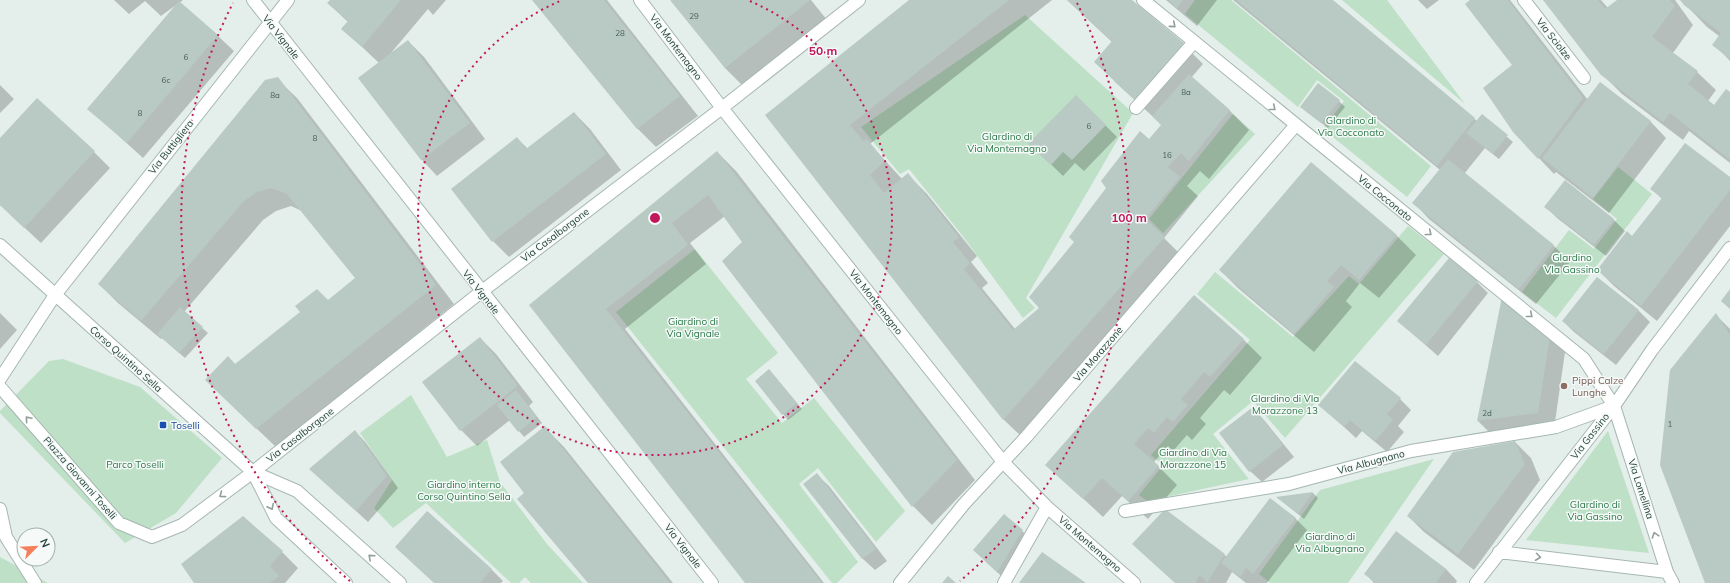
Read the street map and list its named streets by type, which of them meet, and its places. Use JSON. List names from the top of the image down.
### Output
{
  "streets": {
    "street": [
      "Via Vignale",
      "Via Sciolze",
      "Via Montemagno",
      "Via Buttigliera",
      "Via Cocconato",
      "Via Casalborgone",
      "Via Morazzone",
      "Corso Quintino Sella",
      "Via Gassino",
      "Via Albugnano",
      "Piazza Giovanni Toselli",
      "Via Lomellina"
    ]
  },
  "crossings": [
    ["Via Vignale", "Via Buttigliera"],
    ["Via Vignale", "Via Casalborgone"],
    ["Via Montemagno", "Via Casalborgone"],
    ["Via Montemagno", "Via Morazzone"],
    ["Via Buttigliera", "Corso Quintino Sella"],
    ["Via Cocconato", "Via Morazzone"],
    ["Via Cocconato", "Via Gassino"],
    ["Via Cocconato", "Via Albugnano"],
    ["Via Cocconato", "Via Lomellina"],
    ["Via Casalborgone", "Corso Quintino Sella"],
    ["Via Casalborgone", "Piazza Giovanni Toselli"],
    ["Corso Quintino Sella", "Piazza Giovanni Toselli"],
    ["Via Gassino", "Via Albugnano"],
    ["Via Gassino", "Via Lomellina"],
    ["Via Albugnano", "Via Lomellina"]
  ],
  "one_way": ["Via Cocconato", "Via Lomellina"],
  "parks": [
    "GIardino di Via Cocconato",
    "GIardino di Via Montemagno",
    "GIardino VIa Gassino",
    "Giardino di Via Vignale",
    "GIardino di VIa Morazzone 13",
    "Giardino di Via Morazzone 15",
    "Parco Toselli",
    "Giardino interno Corso Quintino Sella",
    "GIardino di Via Gassino",
    "Giardino di Via Albugnano"
  ],
  "places": {
    "other": ["Pippi Calze Lunghe"],
    "transit": ["Toselli"]
  },
  "house_numbers": [
    "29",
    "28",
    "6",
    "6c",
    "8a",
    "8a",
    "8",
    "6",
    "8",
    "16",
    "2d",
    "1"
  ],
  "north": "top right",
  "rings": ["50 m", "100 m"]
}
